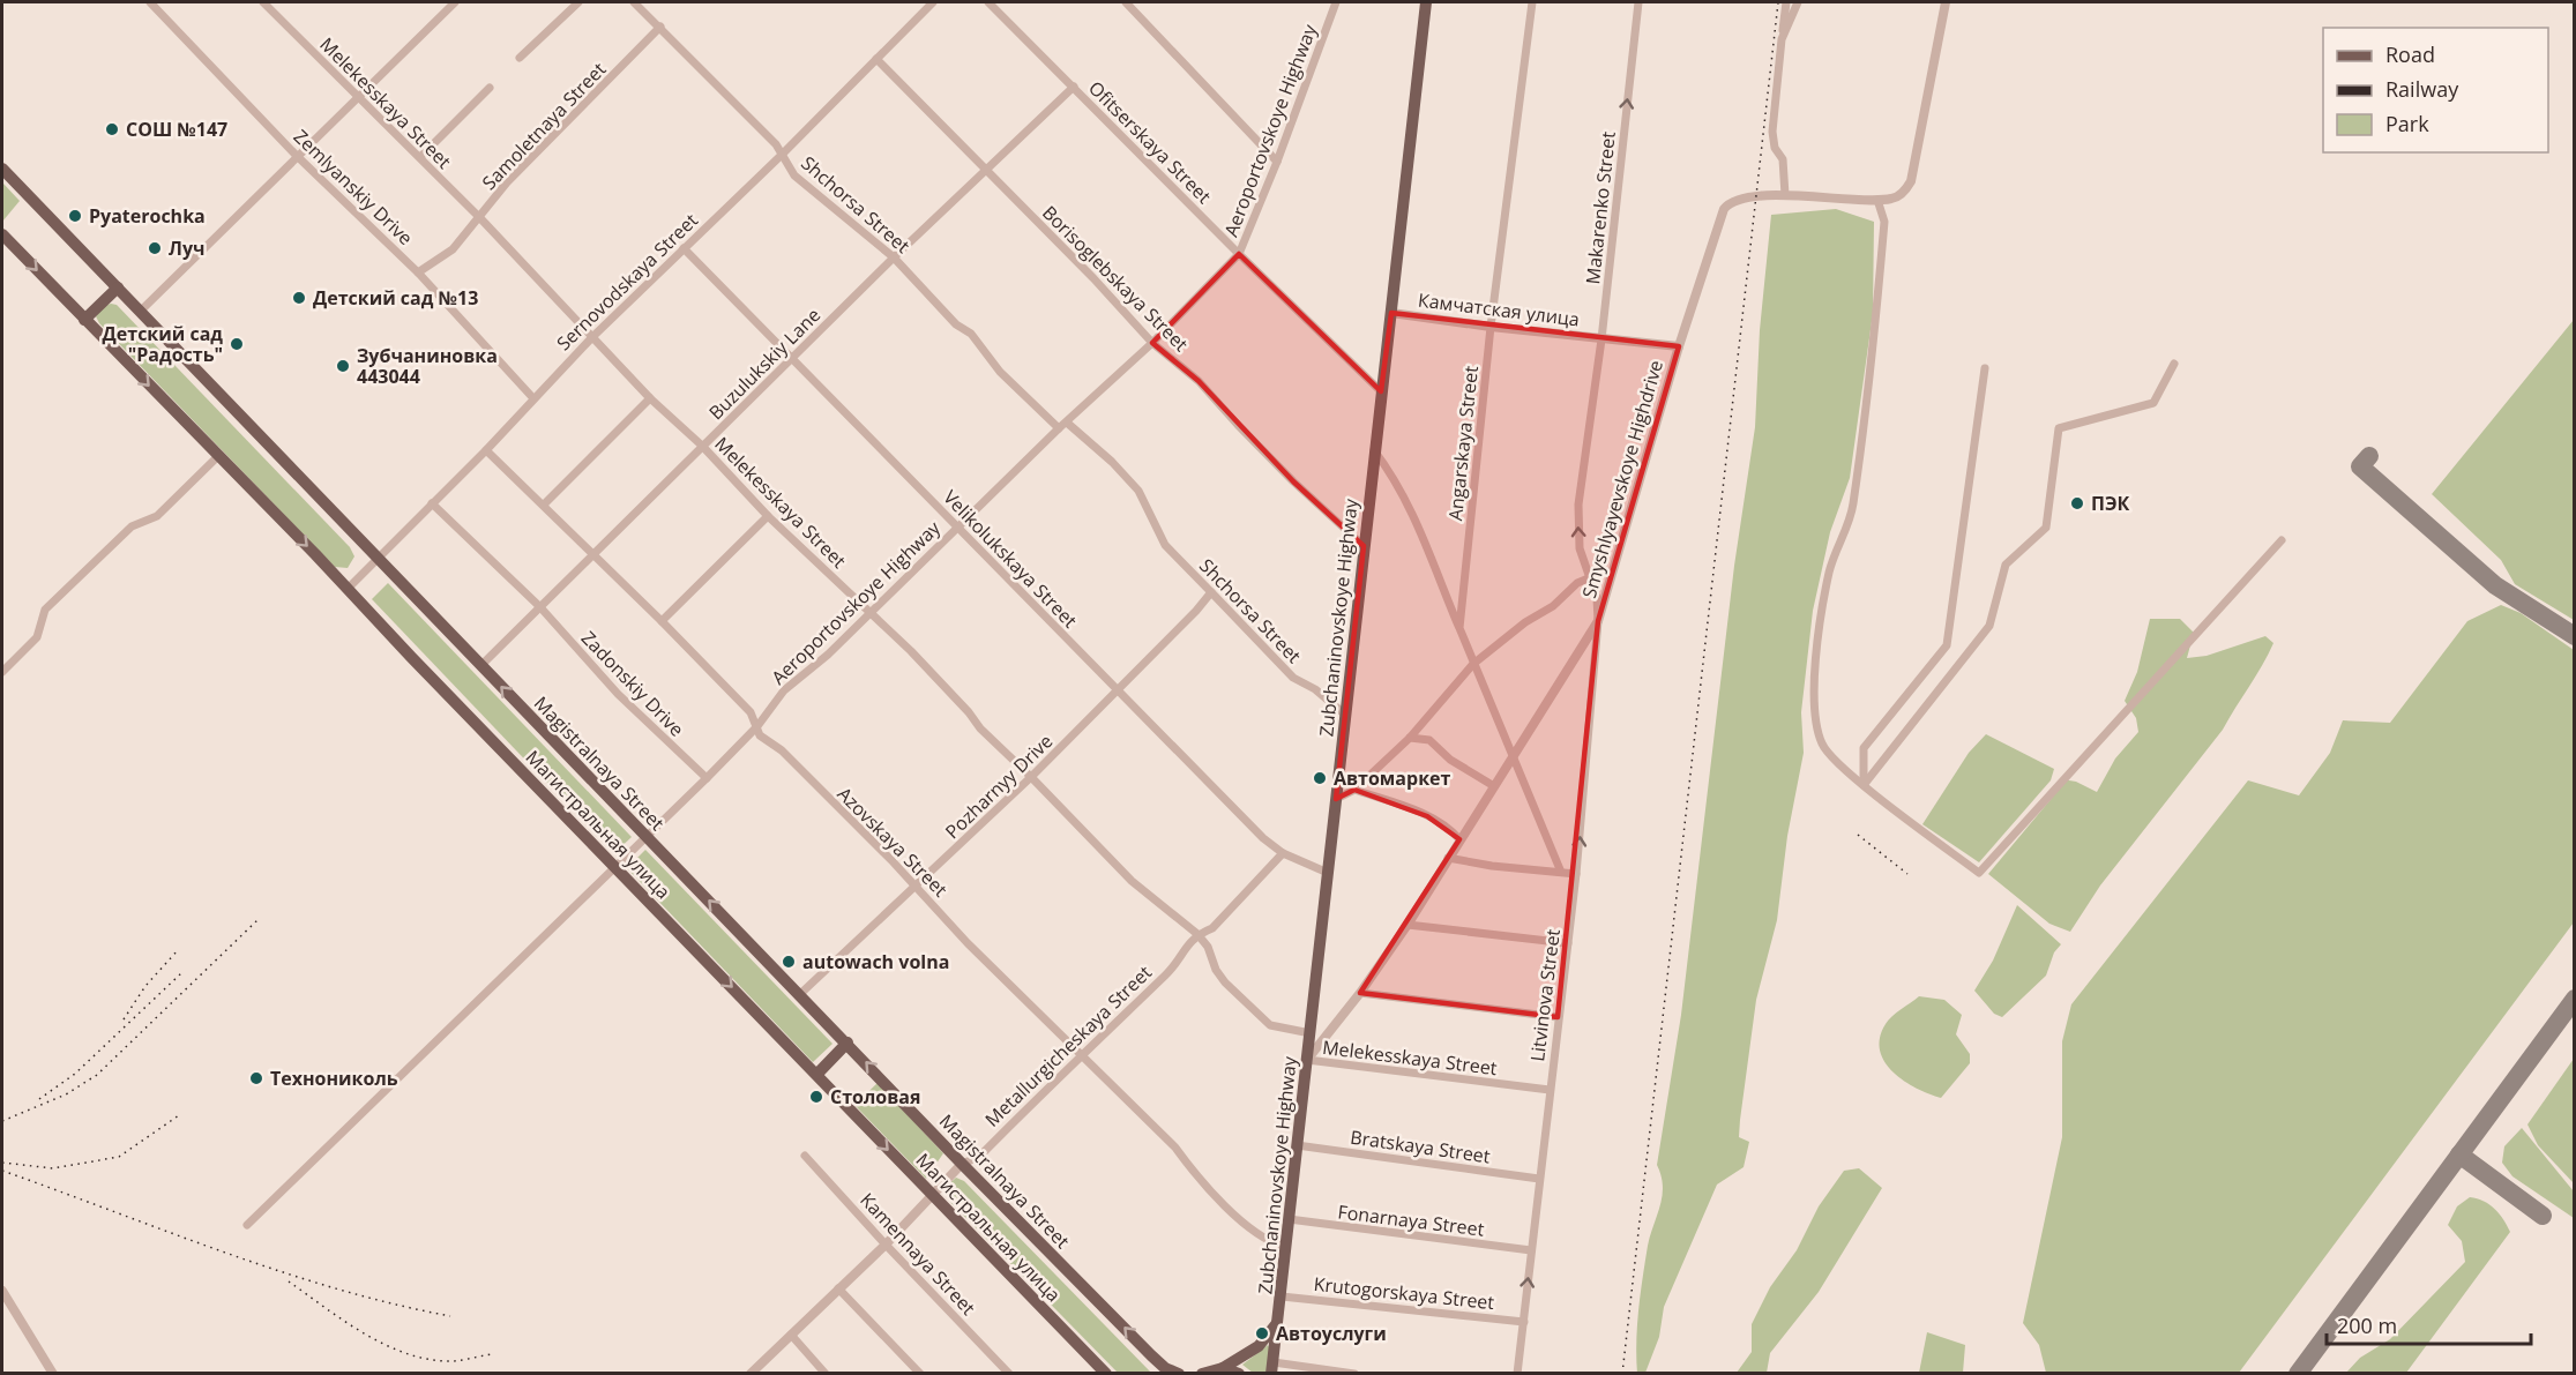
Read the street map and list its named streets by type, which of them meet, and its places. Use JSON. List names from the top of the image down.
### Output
{
  "streets": {
    "main road": ["Zubchaninovskoye Highway", "Magistralnaya Street", "Магистральная улица"],
    "street": [
      "Melekesskaya Street",
      "Samoletnaya Street",
      "Aeroportovskoye Highway",
      "Ofitserskaya Street",
      "Zemlyanskiy Drive",
      "Shchorsa Street",
      "Makarenko Street",
      "Borisoglebskaya Street",
      "Sernovodskaya Street",
      "Камчатская улица",
      "Buzulukskiy Lane",
      "Angarskaya Street",
      "Smyshlyayevskoye Highdrive",
      "Velikolukskaya Street",
      "Zadonskiy Drive",
      "Pozharnyy Drive",
      "Azovskaya Street",
      "Litvinova Street",
      "Metallurgicheskaya Street",
      "Bratskaya Street",
      "Fonarnaya Street",
      "Kamennaya Street",
      "Krutogorskaya Street"
    ]
  },
  "crossings": [
    ["Melekesskaya Street", "Samoletnaya Street"],
    ["Melekesskaya Street", "Aeroportovskoye Highway"],
    ["Melekesskaya Street", "Sernovodskaya Street"],
    ["Melekesskaya Street", "Buzulukskiy Lane"],
    ["Melekesskaya Street", "Smyshlyayevskoye Highdrive"],
    ["Melekesskaya Street", "Zubchaninovskoye Highway"],
    ["Melekesskaya Street", "Pozharnyy Drive"],
    ["Melekesskaya Street", "Litvinova Street"],
    ["Melekesskaya Street", "Metallurgicheskaya Street"],
    ["Samoletnaya Street", "Zemlyanskiy Drive"],
    ["Samoletnaya Street", "Shchorsa Street"],
    ["Aeroportovskoye Highway", "Ofitserskaya Street"],
    ["Aeroportovskoye Highway", "Shchorsa Street"],
    ["Aeroportovskoye Highway", "Borisoglebskaya Street"],
    ["Aeroportovskoye Highway", "Velikolukskaya Street"],
    ["Aeroportovskoye Highway", "Zadonskiy Drive"],
    ["Aeroportovskoye Highway", "Magistralnaya Street"],
    ["Aeroportovskoye Highway", "Магистральная улица"],
    ["Aeroportovskoye Highway", "Azovskaya Street"],
    ["Ofitserskaya Street", "Buzulukskiy Lane"],
    ["Ofitserskaya Street", "Zubchaninovskoye Highway"],
    ["Zemlyanskiy Drive", "Sernovodskaya Street"],
    ["Shchorsa Street", "Sernovodskaya Street"],
    ["Shchorsa Street", "Buzulukskiy Lane"],
    ["Shchorsa Street", "Zubchaninovskoye Highway"],
    ["Shchorsa Street", "Pozharnyy Drive"],
    ["Makarenko Street", "Камчатская улица"],
    ["Makarenko Street", "Smyshlyayevskoye Highdrive"],
    ["Makarenko Street", "Litvinova Street"],
    ["Borisoglebskaya Street", "Sernovodskaya Street"],
    ["Borisoglebskaya Street", "Buzulukskiy Lane"],
    ["Borisoglebskaya Street", "Zubchaninovskoye Highway"],
    ["Sernovodskaya Street", "Velikolukskaya Street"],
    ["Sernovodskaya Street", "Zadonskiy Drive"],
    ["Sernovodskaya Street", "Magistralnaya Street"],
    ["Sernovodskaya Street", "Магистральная улица"],
    ["Sernovodskaya Street", "Azovskaya Street"],
    ["Камчатская улица", "Angarskaya Street"],
    ["Камчатская улица", "Smyshlyayevskoye Highdrive"],
    ["Камчатская улица", "Zubchaninovskoye Highway"],
    ["Buzulukskiy Lane", "Velikolukskaya Street"],
    ["Buzulukskiy Lane", "Zadonskiy Drive"],
    ["Buzulukskiy Lane", "Magistralnaya Street"],
    ["Buzulukskiy Lane", "Azovskaya Street"],
    ["Angarskaya Street", "Smyshlyayevskoye Highdrive"],
    ["Smyshlyayevskoye Highdrive", "Zubchaninovskoye Highway"],
    ["Smyshlyayevskoye Highdrive", "Litvinova Street"],
    ["Velikolukskaya Street", "Zubchaninovskoye Highway"],
    ["Velikolukskaya Street", "Pozharnyy Drive"],
    ["Velikolukskaya Street", "Metallurgicheskaya Street"],
    ["Zubchaninovskoye Highway", "Azovskaya Street"],
    ["Zubchaninovskoye Highway", "Bratskaya Street"],
    ["Zubchaninovskoye Highway", "Fonarnaya Street"],
    ["Zubchaninovskoye Highway", "Krutogorskaya Street"],
    ["Magistralnaya Street", "Pozharnyy Drive"],
    ["Magistralnaya Street", "Metallurgicheskaya Street"],
    ["Pozharnyy Drive", "Azovskaya Street"],
    ["Магистральная улица", "Metallurgicheskaya Street"],
    ["Azovskaya Street", "Metallurgicheskaya Street"],
    ["Litvinova Street", "Bratskaya Street"],
    ["Litvinova Street", "Fonarnaya Street"],
    ["Litvinova Street", "Krutogorskaya Street"],
    ["Metallurgicheskaya Street", "Kamennaya Street"]
  ],
  "one_way": [
    "Makarenko Street",
    "Magistralnaya Street",
    "Магистральная улица",
    "Litvinova Street"
  ],
  "places": [
    "СОШ №147",
    "Pyaterochka",
    "Луч",
    "Детский сад №13",
    "Детский сад \"Радость\"",
    "Зубчаниновка 443044",
    "ПЭК",
    "Автомаркет",
    "autowach volna",
    "Технониколь",
    "Столовая",
    "Автоуслуги"
  ],
  "legend": ["Road", "Railway", "Park"],
  "scale_bar": "200 m"
}
